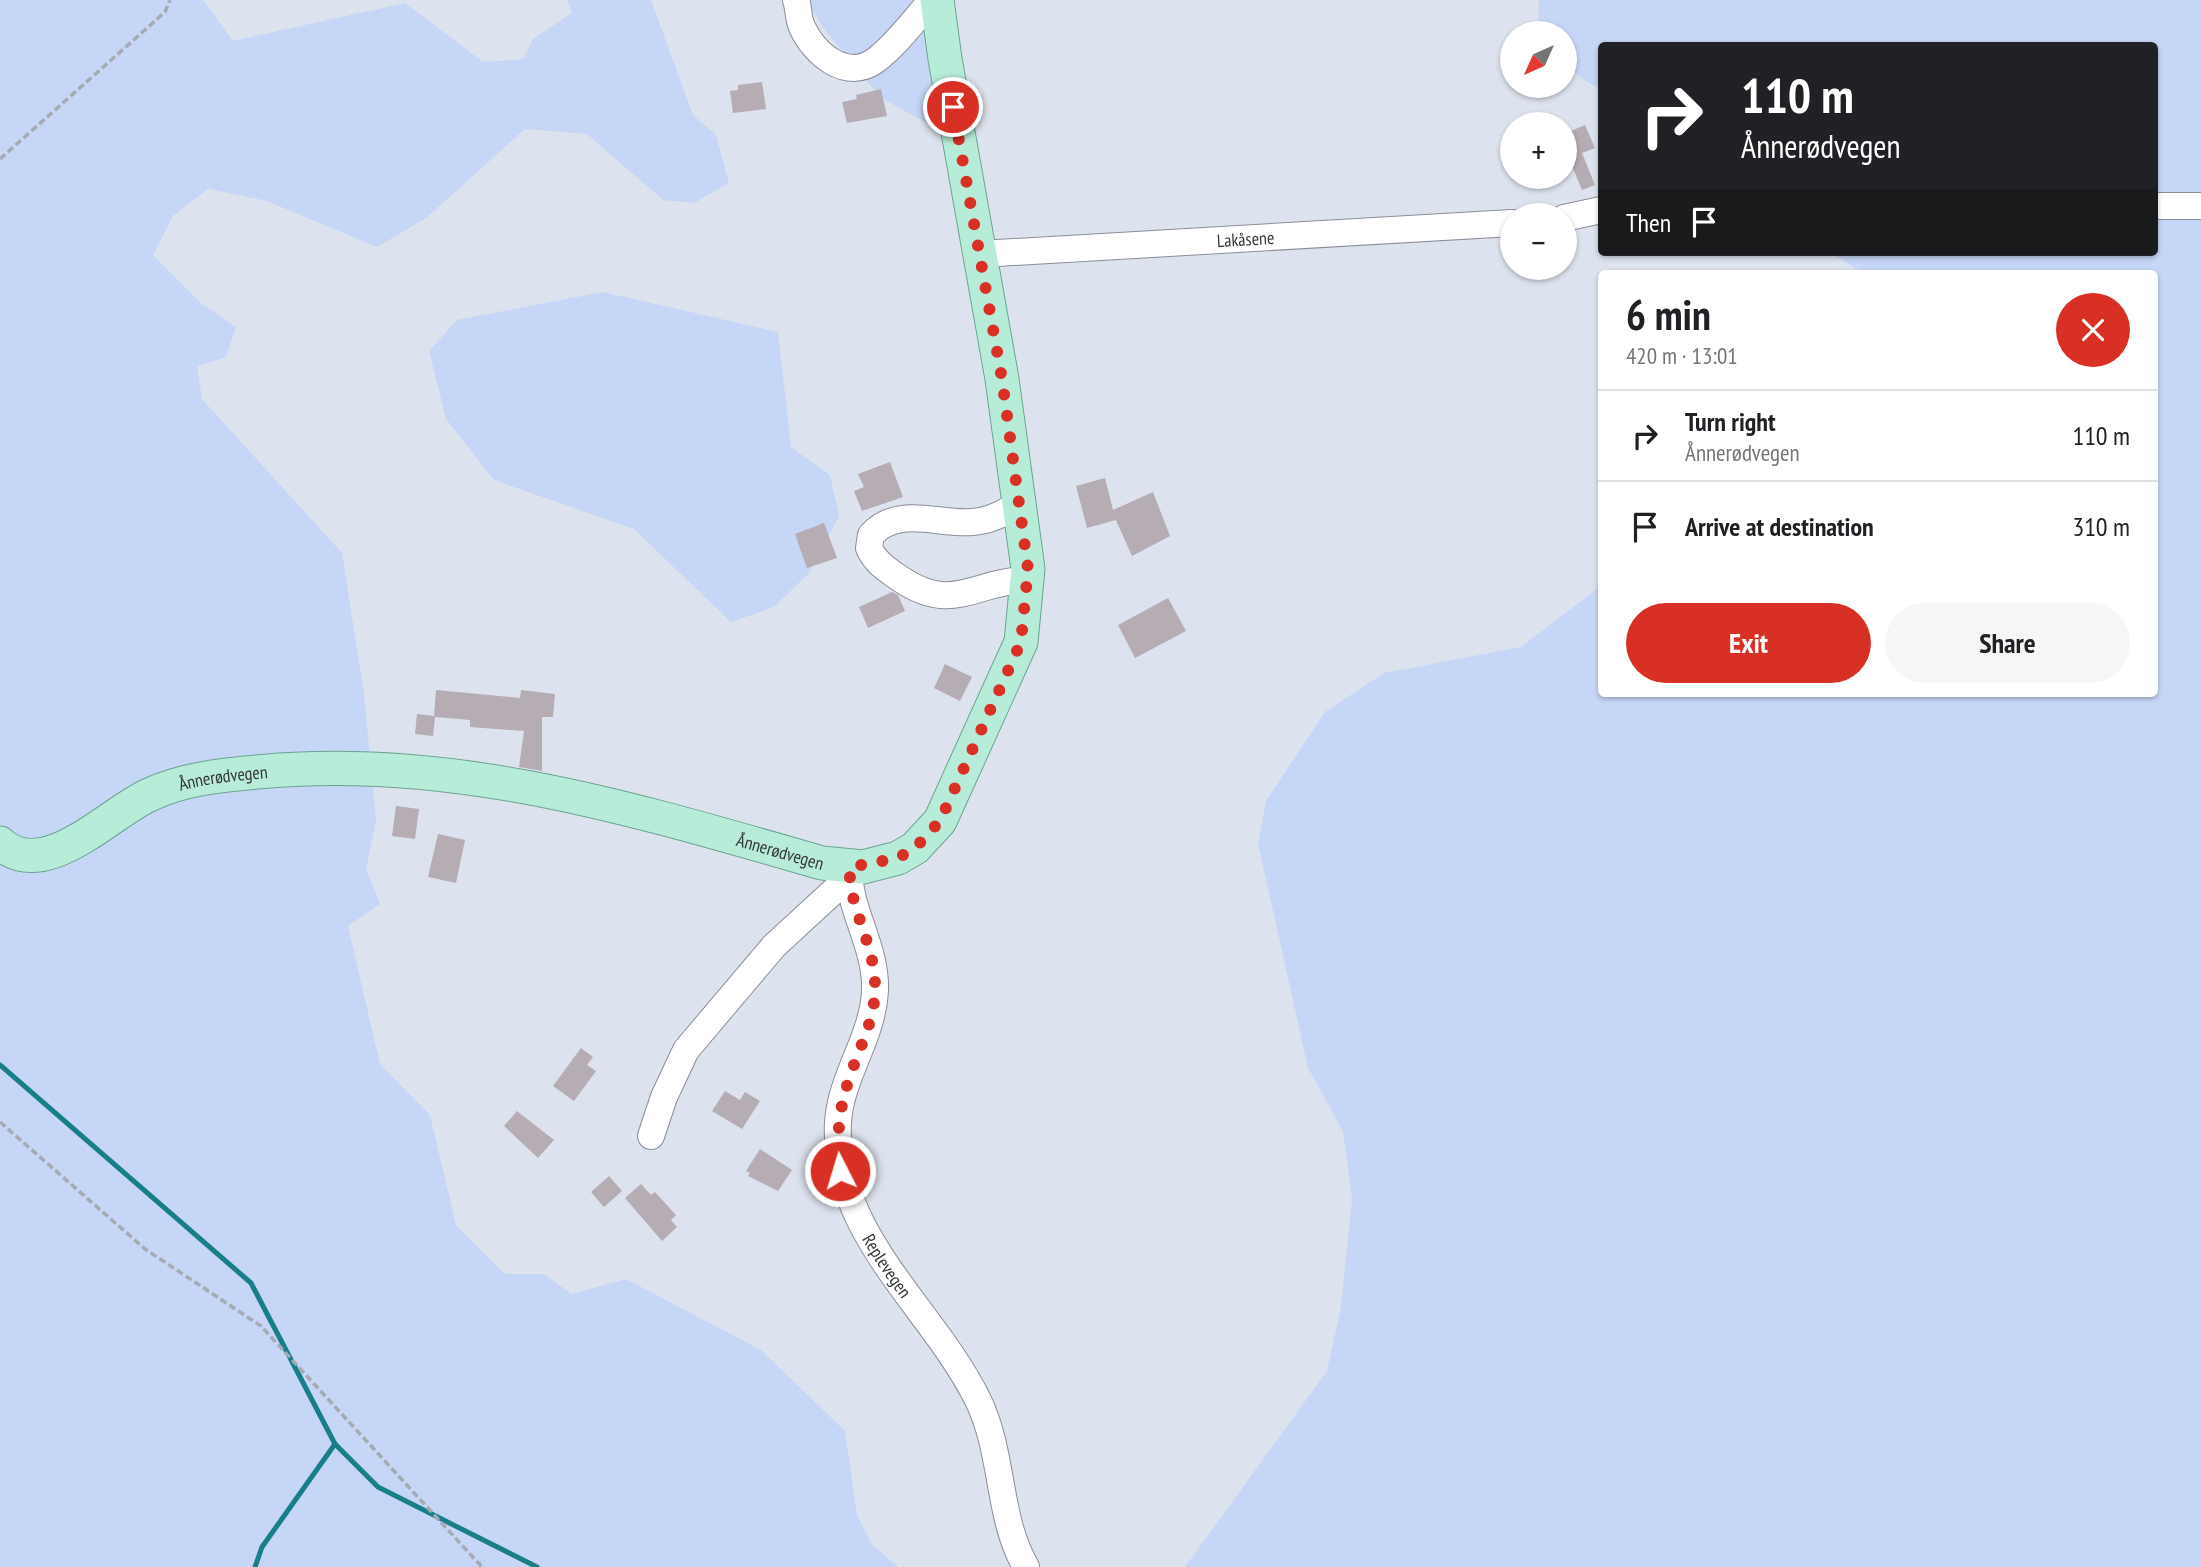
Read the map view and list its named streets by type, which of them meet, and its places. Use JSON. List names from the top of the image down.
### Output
{
  "streets": {
    "main road": ["Ånnerødvegen"],
    "street": ["Lakåsene", "Replevegen"]
  },
  "crossings": [
    ["Lakåsene", "Ånnerødvegen"],
    ["Ånnerødvegen", "Replevegen"]
  ],
  "north": "bottom left",
  "page": {
    "map_buttons": ["+", "−"],
    "turn": ["110 m", "Ånnerødvegen"],
    "then": "Then",
    "heading": ["6 min", "420 m · 13:01"],
    "list": [
      {
        "name": "Turn right",
        "note": "Ånnerødvegen",
        "value": "110 m"
      },
      {
        "name": "Arrive at destination",
        "value": "310 m"
      }
    ],
    "buttons": ["Exit", "Share"]
  }
}
